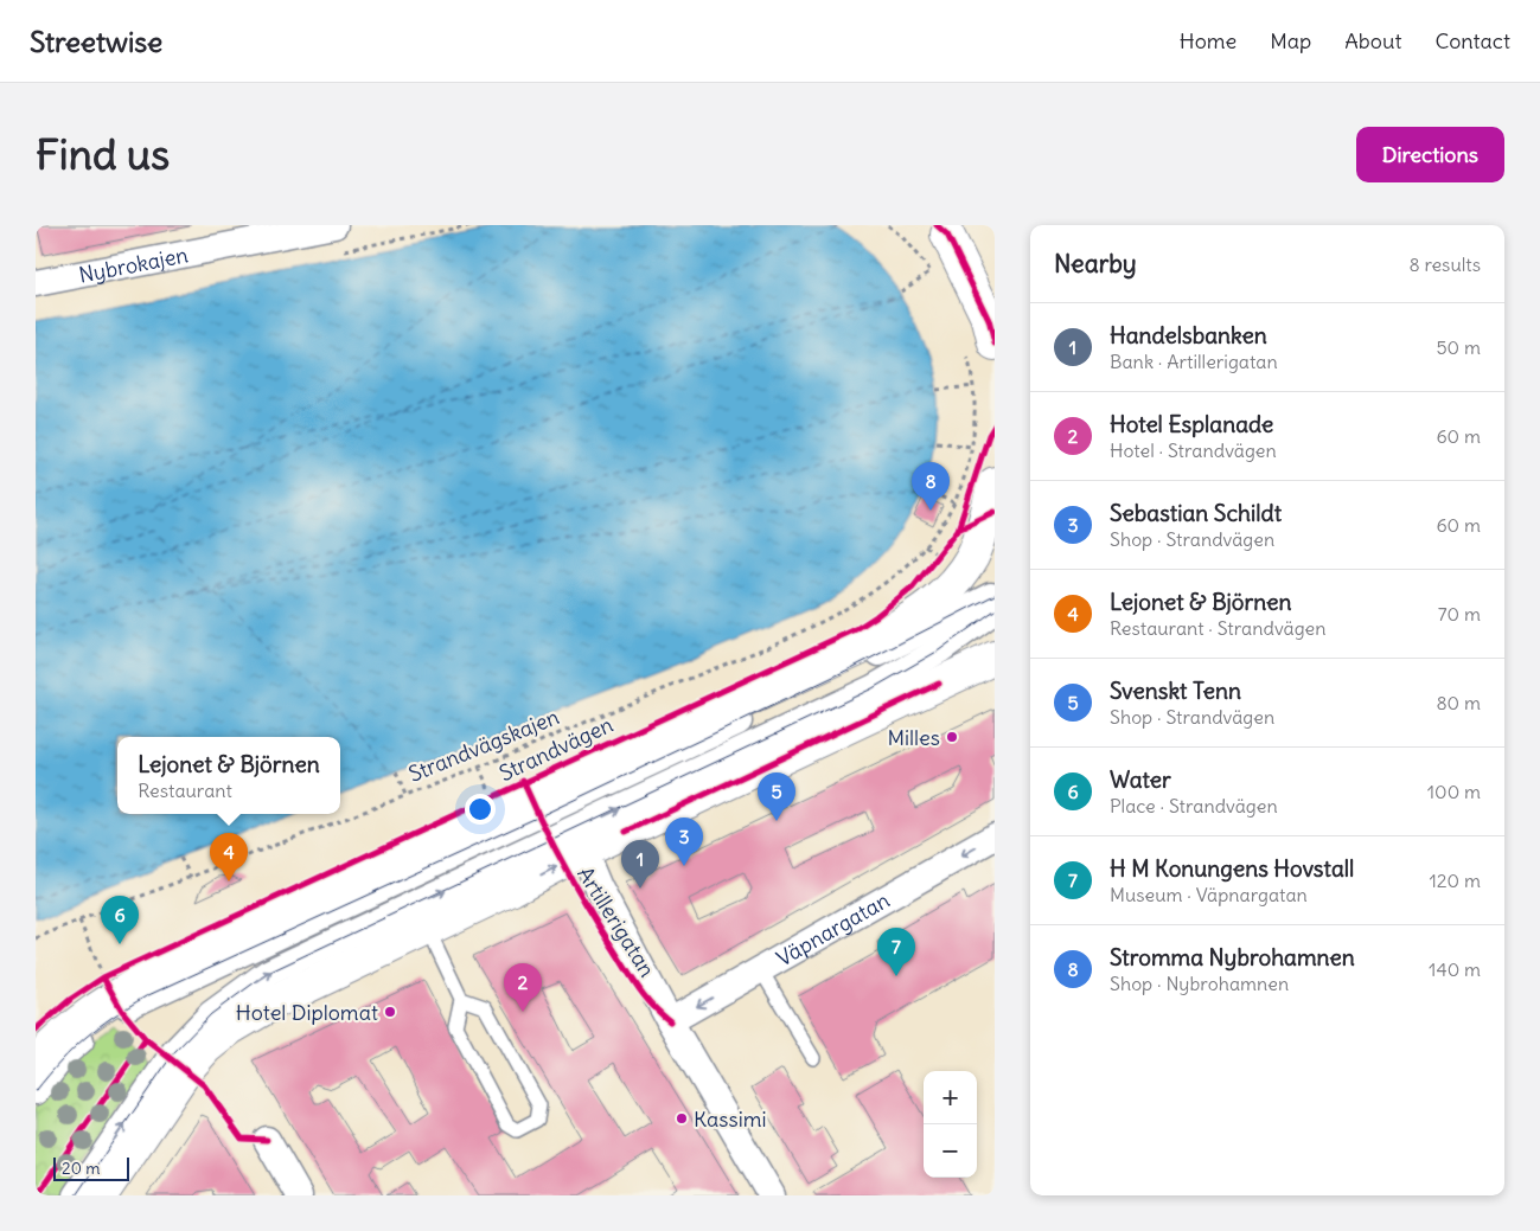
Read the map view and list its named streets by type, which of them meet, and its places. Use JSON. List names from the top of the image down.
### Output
{
  "streets": {
    "street": [
      "Nybrokajen",
      "Strandvägen",
      "Artillerigatan",
      "Väpnargatan"
    ],
    "path": ["Strandvägskajen"]
  },
  "crossings": [
    ["Artillerigatan", "Väpnargatan"]
  ],
  "places": ["Milles", "Hotel Diplomat", "Kassimi"],
  "scale_bar": "20 m",
  "page": {
    "header": "Streetwise",
    "nav": [
      "Home",
      "Map",
      "About",
      "Contact"
    ],
    "buttons": "Directions",
    "title": "Find us",
    "heading": ["Nearby", "8 results"],
    "list": [
      {
        "mark": "1",
        "name": "Handelsbanken",
        "note": "Bank · Artillerigatan",
        "value": "50 m"
      },
      {
        "mark": "2",
        "name": "Hotel Esplanade",
        "note": "Hotel · Strandvägen",
        "value": "60 m"
      },
      {
        "mark": "3",
        "name": "Sebastian Schildt",
        "note": "Shop · Strandvägen",
        "value": "60 m"
      },
      {
        "mark": "4",
        "name": "Lejonet & Björnen",
        "note": "Restaurant · Strandvägen",
        "value": "70 m"
      },
      {
        "mark": "5",
        "name": "Svenskt Tenn",
        "note": "Shop · Strandvägen",
        "value": "80 m"
      },
      {
        "mark": "6",
        "name": "Water",
        "note": "Place · Strandvägen",
        "value": "100 m"
      },
      {
        "mark": "7",
        "name": "H M Konungens Hovstall",
        "note": "Museum · Väpnargatan",
        "value": "120 m"
      },
      {
        "mark": "8",
        "name": "Stromma Nybrohamnen",
        "note": "Shop · Nybrohamnen",
        "value": "140 m"
      }
    ],
    "pins": [
      "8",
      "5",
      "3",
      "4",
      "1",
      "6",
      "7",
      "2"
    ],
    "popup": ["Lejonet & Björnen", "Restaurant"],
    "map_buttons": ["+", "−"],
    "scale": "20 m"
  }
}
